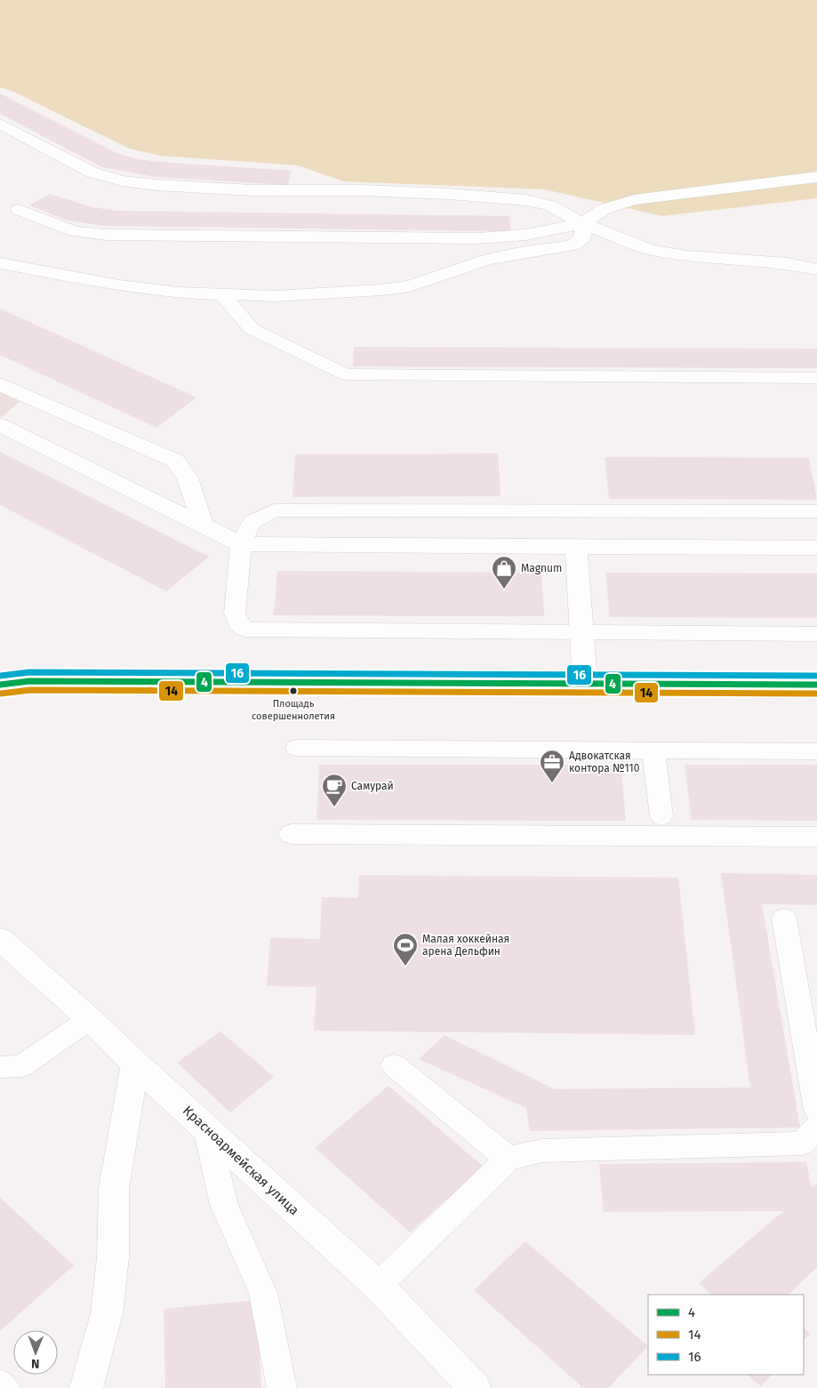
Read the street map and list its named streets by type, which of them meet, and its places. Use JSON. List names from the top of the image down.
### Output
{
  "streets": {
    "street": ["Красноармейская улица"]
  },
  "places": {
    "shop": ["Magnum"],
    "other": ["Площадь совершеннолетия"],
    "office": ["Адвокатская контора №110"],
    "cafe": ["Самурай"],
    "sports": ["Малая хоккейная арена Дельфин"]
  },
  "lines": ["transit line 16", "transit line 4", "transit line 14"],
  "legend": ["4", "14", "16"],
  "north": "bottom"
}
